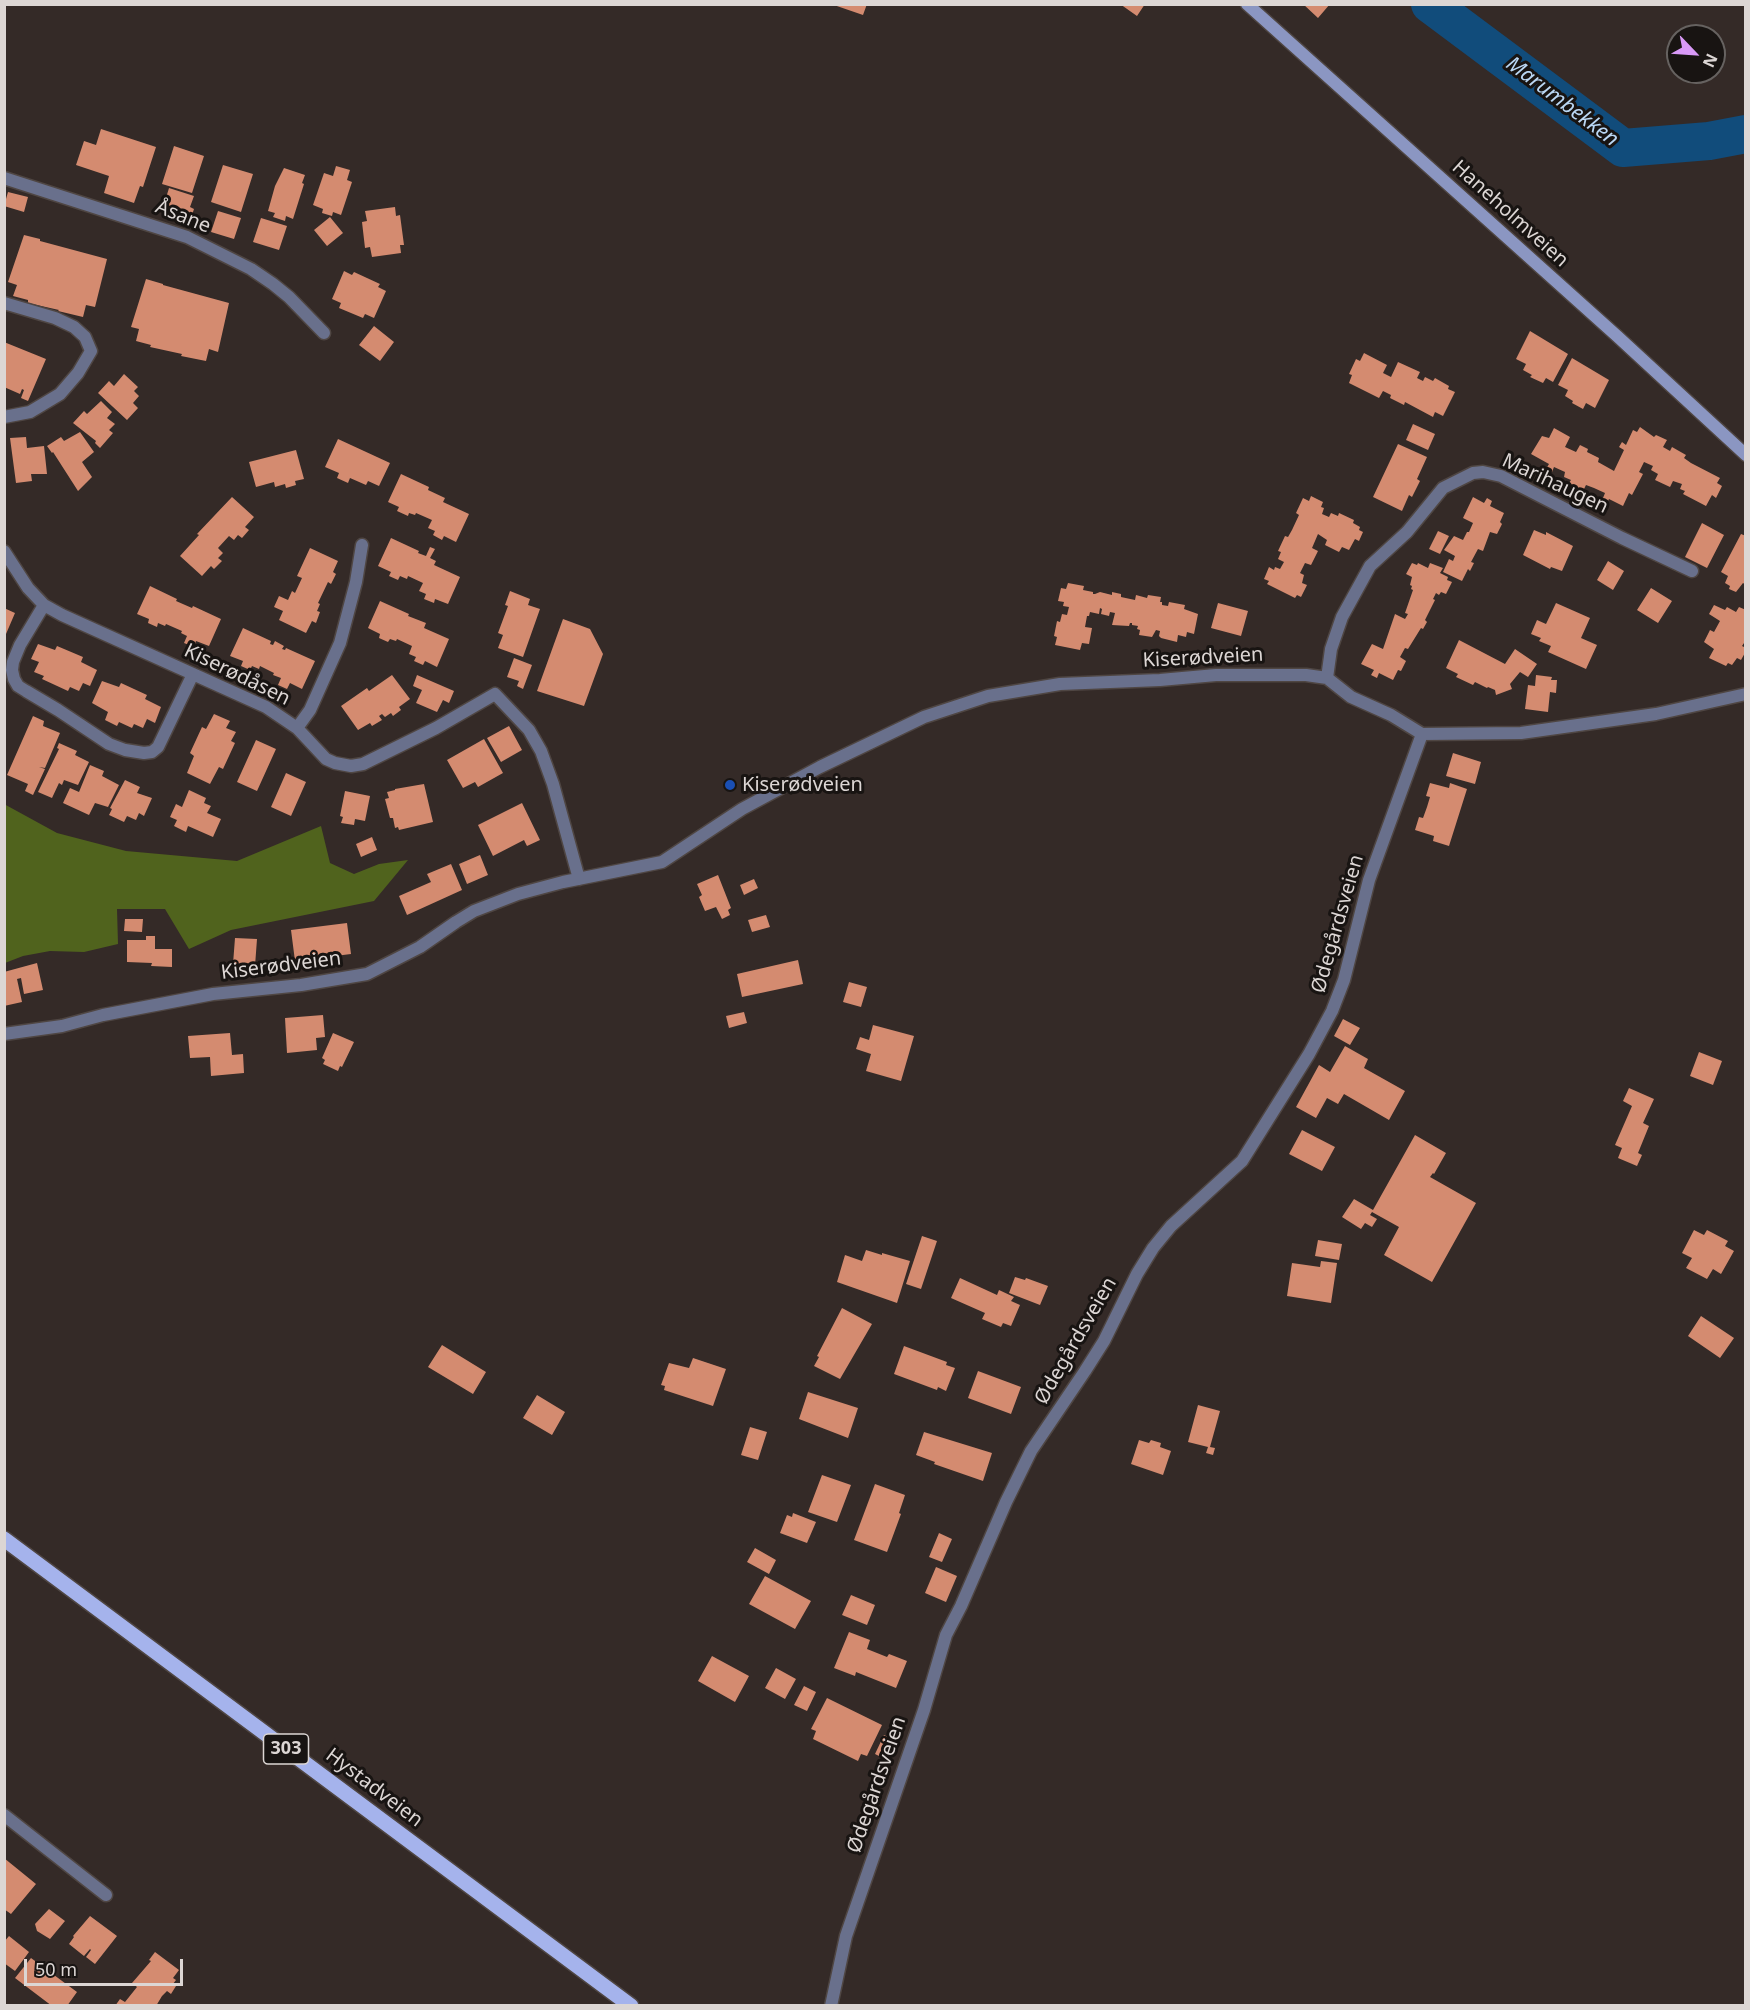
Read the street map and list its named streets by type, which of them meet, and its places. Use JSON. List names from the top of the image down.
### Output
{
  "streets": {
    "main road": ["Haneholmveien", "303", "Hystadveien"],
    "street": [
      "Åsane",
      "Marihaugen",
      "Kiserødveien",
      "Kiserødåsen",
      "Ødegårdsveien"
    ]
  },
  "crossings": [
    ["Marihaugen", "Kiserødveien"],
    ["Kiserødveien", "Kiserødåsen"]
  ],
  "water": ["Marumbekken"],
  "places": ["Kiserødveien"],
  "scale_bar": "50 m",
  "north": "bottom right"
}
